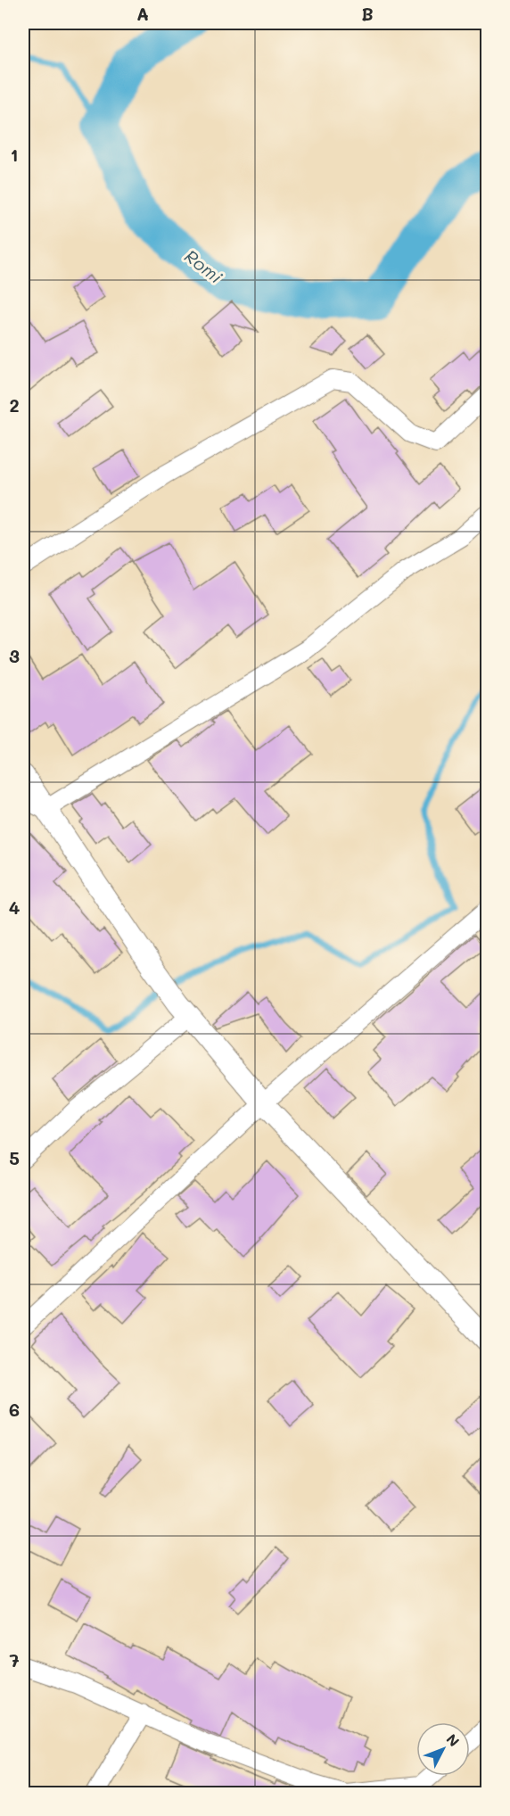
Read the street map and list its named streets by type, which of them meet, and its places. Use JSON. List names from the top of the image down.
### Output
{
  "water": ["Romi"],
  "north": "top right",
  "grid": {
    "columns": ["A", "B"],
    "rows": [
      "1",
      "2",
      "3",
      "4",
      "5",
      "6",
      "7"
    ]
  }
}
